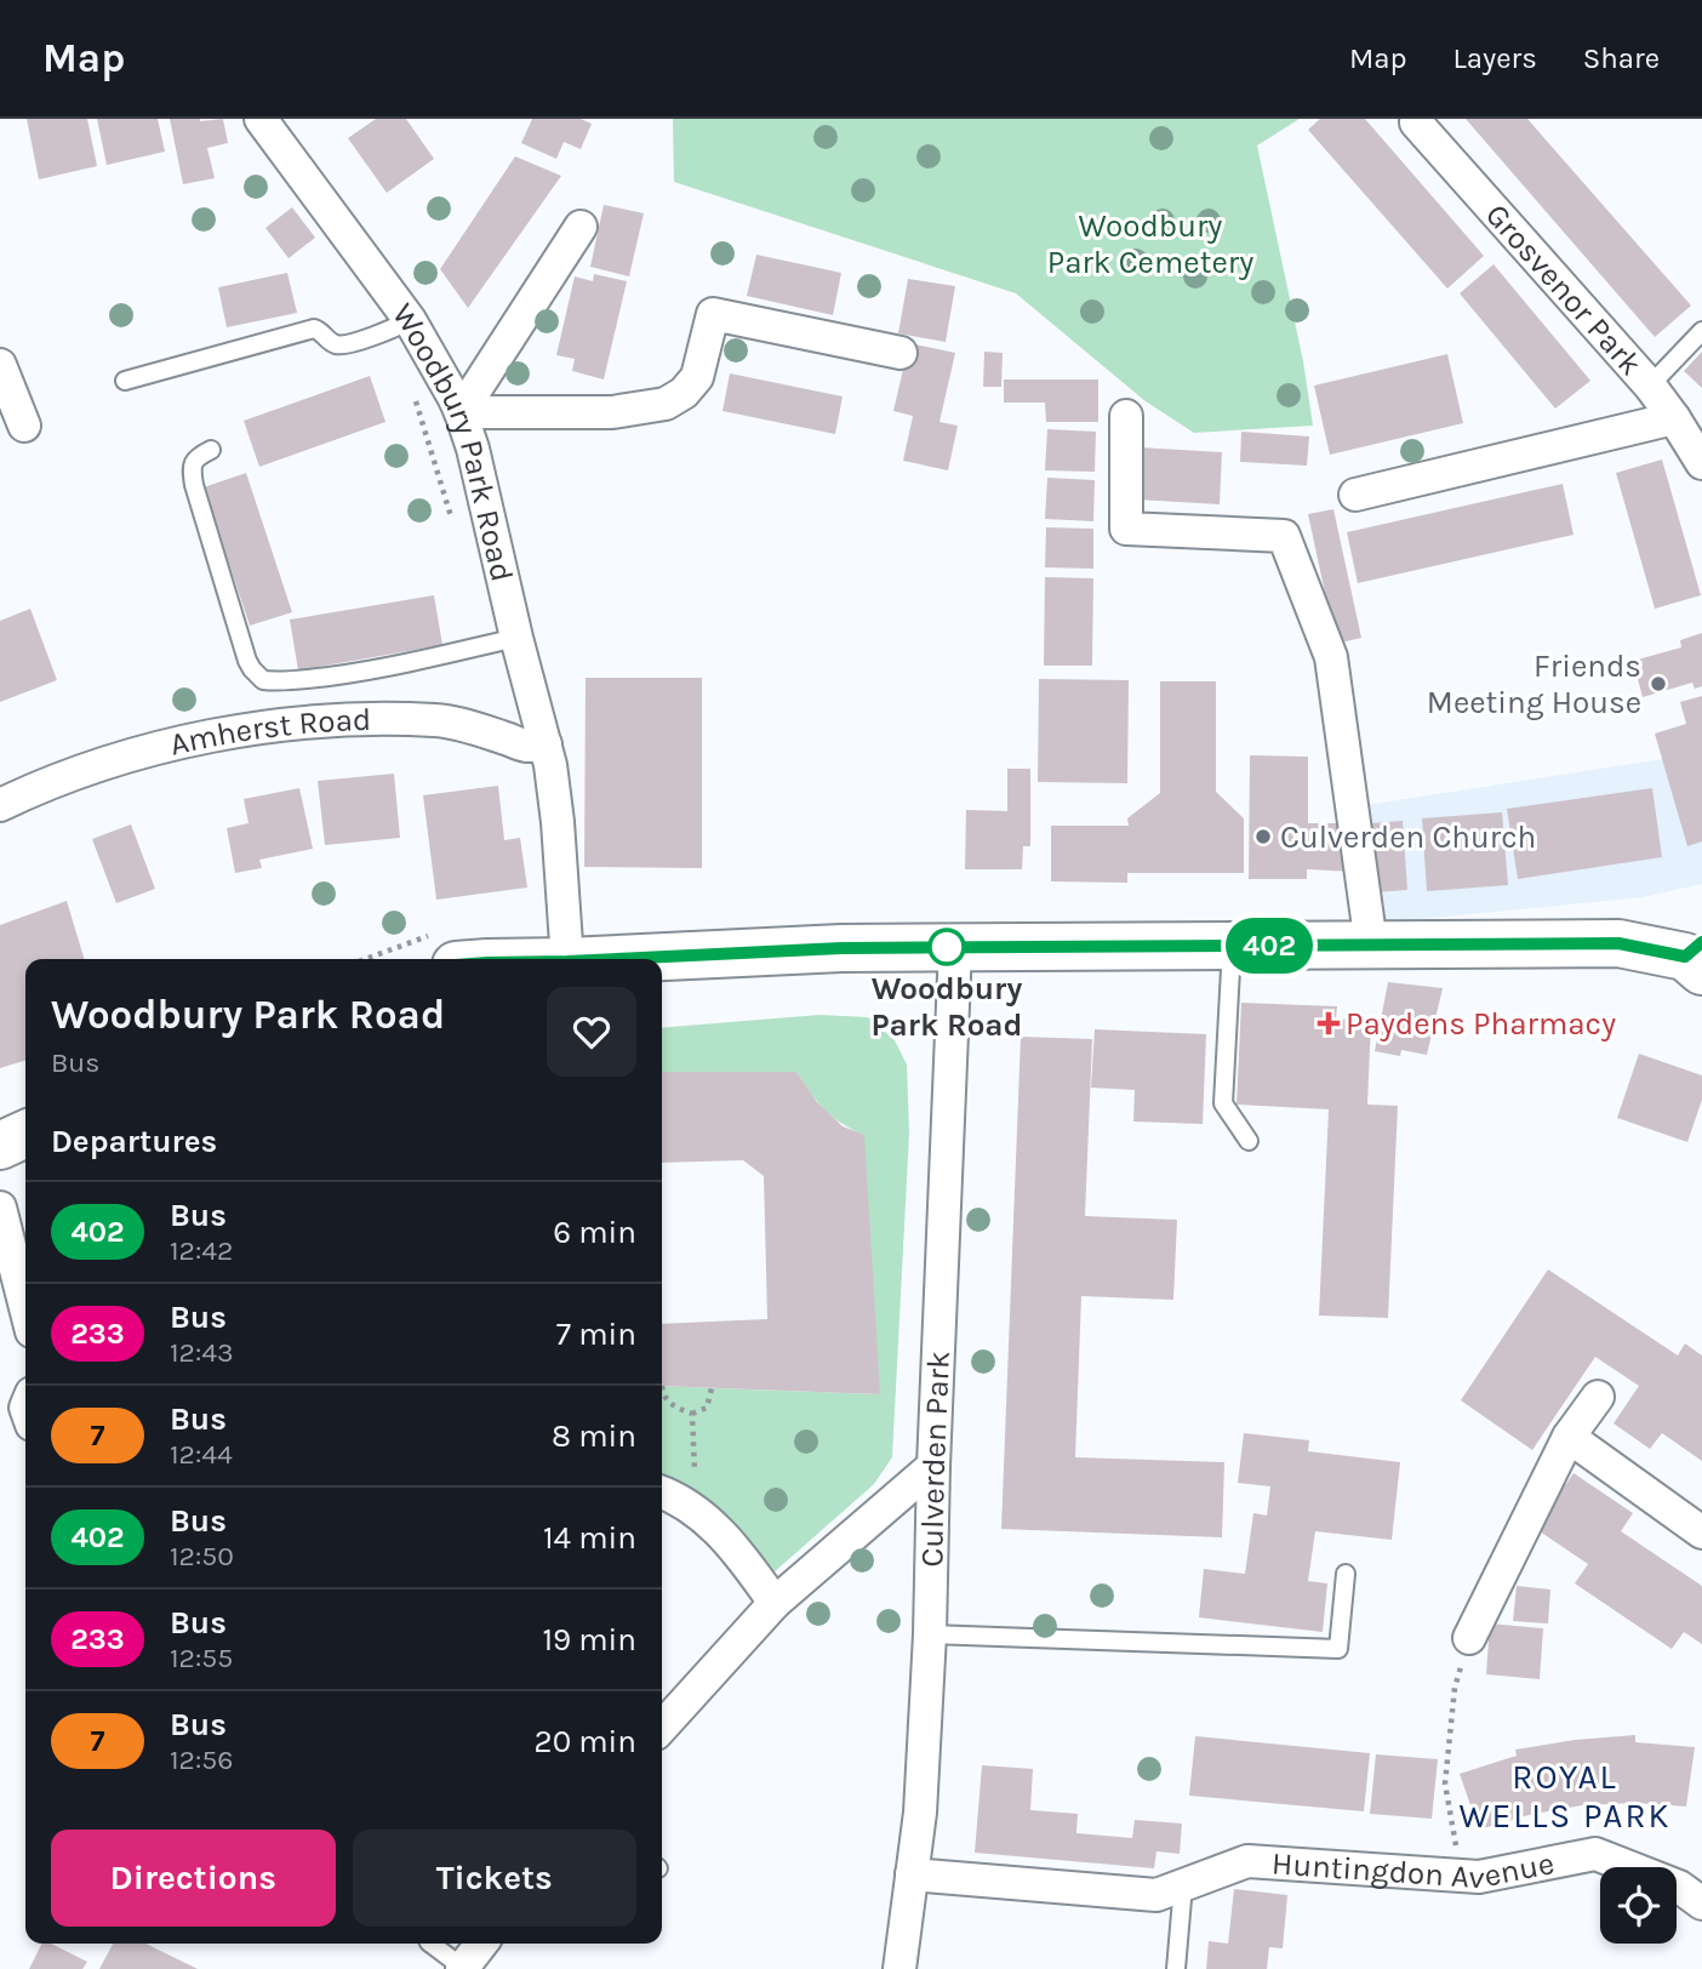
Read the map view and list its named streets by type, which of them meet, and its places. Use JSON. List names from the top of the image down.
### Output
{
  "streets": {
    "street": [
      "Grosvenor Park",
      "Woodbury Park Road",
      "Amherst Road",
      "Culverden Park",
      "Huntingdon Avenue"
    ]
  },
  "crossings": [
    ["Woodbury Park Road", "Amherst Road"],
    ["Culverden Park", "Huntingdon Avenue"]
  ],
  "districts": ["ROYAL WELLS PARK"],
  "parks": ["Woodbury Park Cemetery"],
  "places": {
    "other": ["Friends Meeting House", "Culverden Church", "Woodbury Park Road"],
    "health": ["Paydens Pharmacy"]
  },
  "lines": ["bus line 402"],
  "page": {
    "header": "Map",
    "nav": ["Map", "Layers", "Share"],
    "on_map": "402",
    "heading": [
      ["Woodbury Park Road", "Bus"],
      "Departures"
    ],
    "list": [
      {
        "mark": "402",
        "name": "Bus",
        "note": "12:42",
        "value": "6 min"
      },
      {
        "mark": "233",
        "name": "Bus",
        "note": "12:43",
        "value": "7 min"
      },
      {
        "mark": "7",
        "name": "Bus",
        "note": "12:44",
        "value": "8 min"
      },
      {
        "mark": "402",
        "name": "Bus",
        "note": "12:50",
        "value": "14 min"
      },
      {
        "mark": "233",
        "name": "Bus",
        "note": "12:55",
        "value": "19 min"
      },
      {
        "mark": "7",
        "name": "Bus",
        "note": "12:56",
        "value": "20 min"
      }
    ],
    "buttons": ["Directions", "Tickets"]
  }
}
